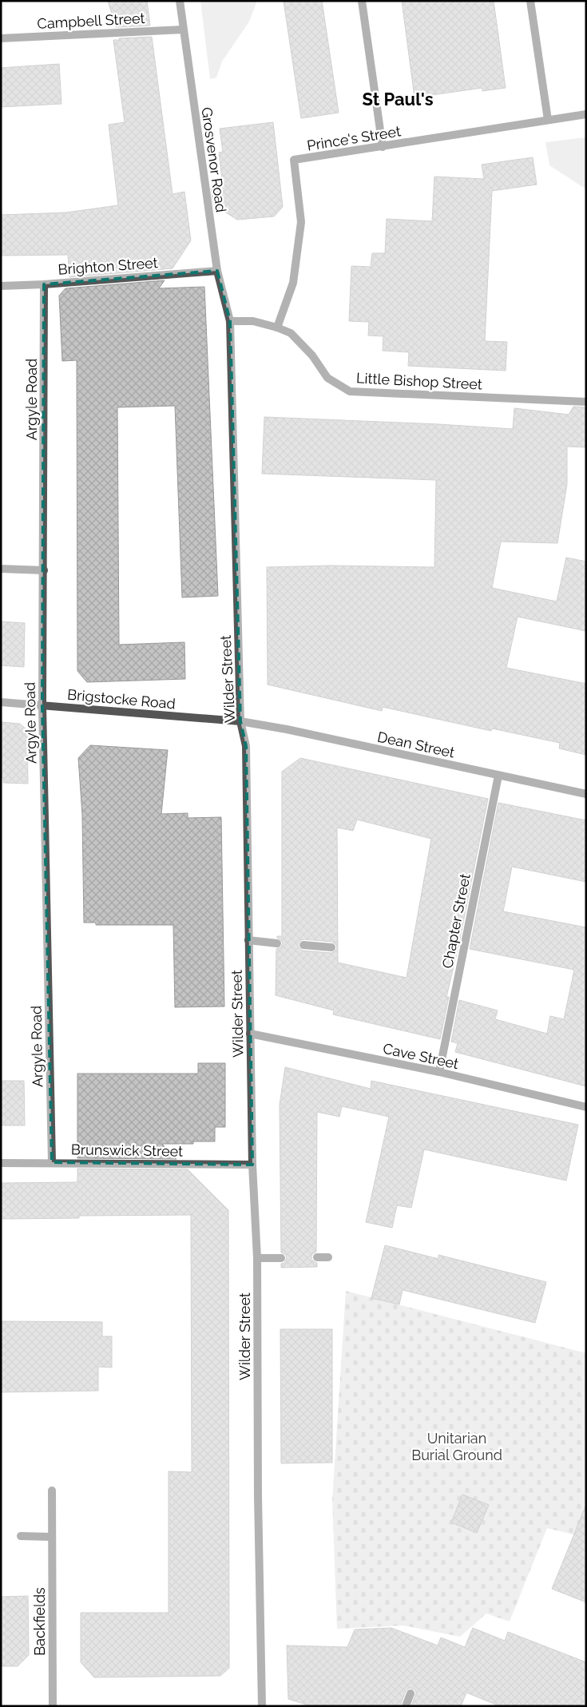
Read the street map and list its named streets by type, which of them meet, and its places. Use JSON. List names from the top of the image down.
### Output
{
  "streets": {
    "street": [
      "Campbell Street",
      "Prince's Street",
      "Grosvenor Road",
      "Brighton Street",
      "Little Bishop Street",
      "Argyle Road",
      "Wilder Street",
      "Brigstocke Road",
      "Dean Street",
      "Chapter Street",
      "Cave Street",
      "Brunswick Street",
      "Backfields"
    ]
  },
  "crossings": [
    ["Campbell Street", "Grosvenor Road"],
    ["Prince's Street", "Little Bishop Street"],
    ["Grosvenor Road", "Brighton Street"],
    ["Grosvenor Road", "Little Bishop Street"],
    ["Grosvenor Road", "Wilder Street"],
    ["Brighton Street", "Argyle Road"],
    ["Little Bishop Street", "Wilder Street"],
    ["Argyle Road", "Brigstocke Road"],
    ["Argyle Road", "Brunswick Street"],
    ["Wilder Street", "Brigstocke Road"],
    ["Wilder Street", "Dean Street"],
    ["Wilder Street", "Cave Street"],
    ["Wilder Street", "Brunswick Street"],
    ["Brigstocke Road", "Dean Street"],
    ["Dean Street", "Chapter Street"],
    ["Chapter Street", "Cave Street"]
  ],
  "districts": ["St Paul's"],
  "parks": ["Unitarian Burial Ground"]
}
